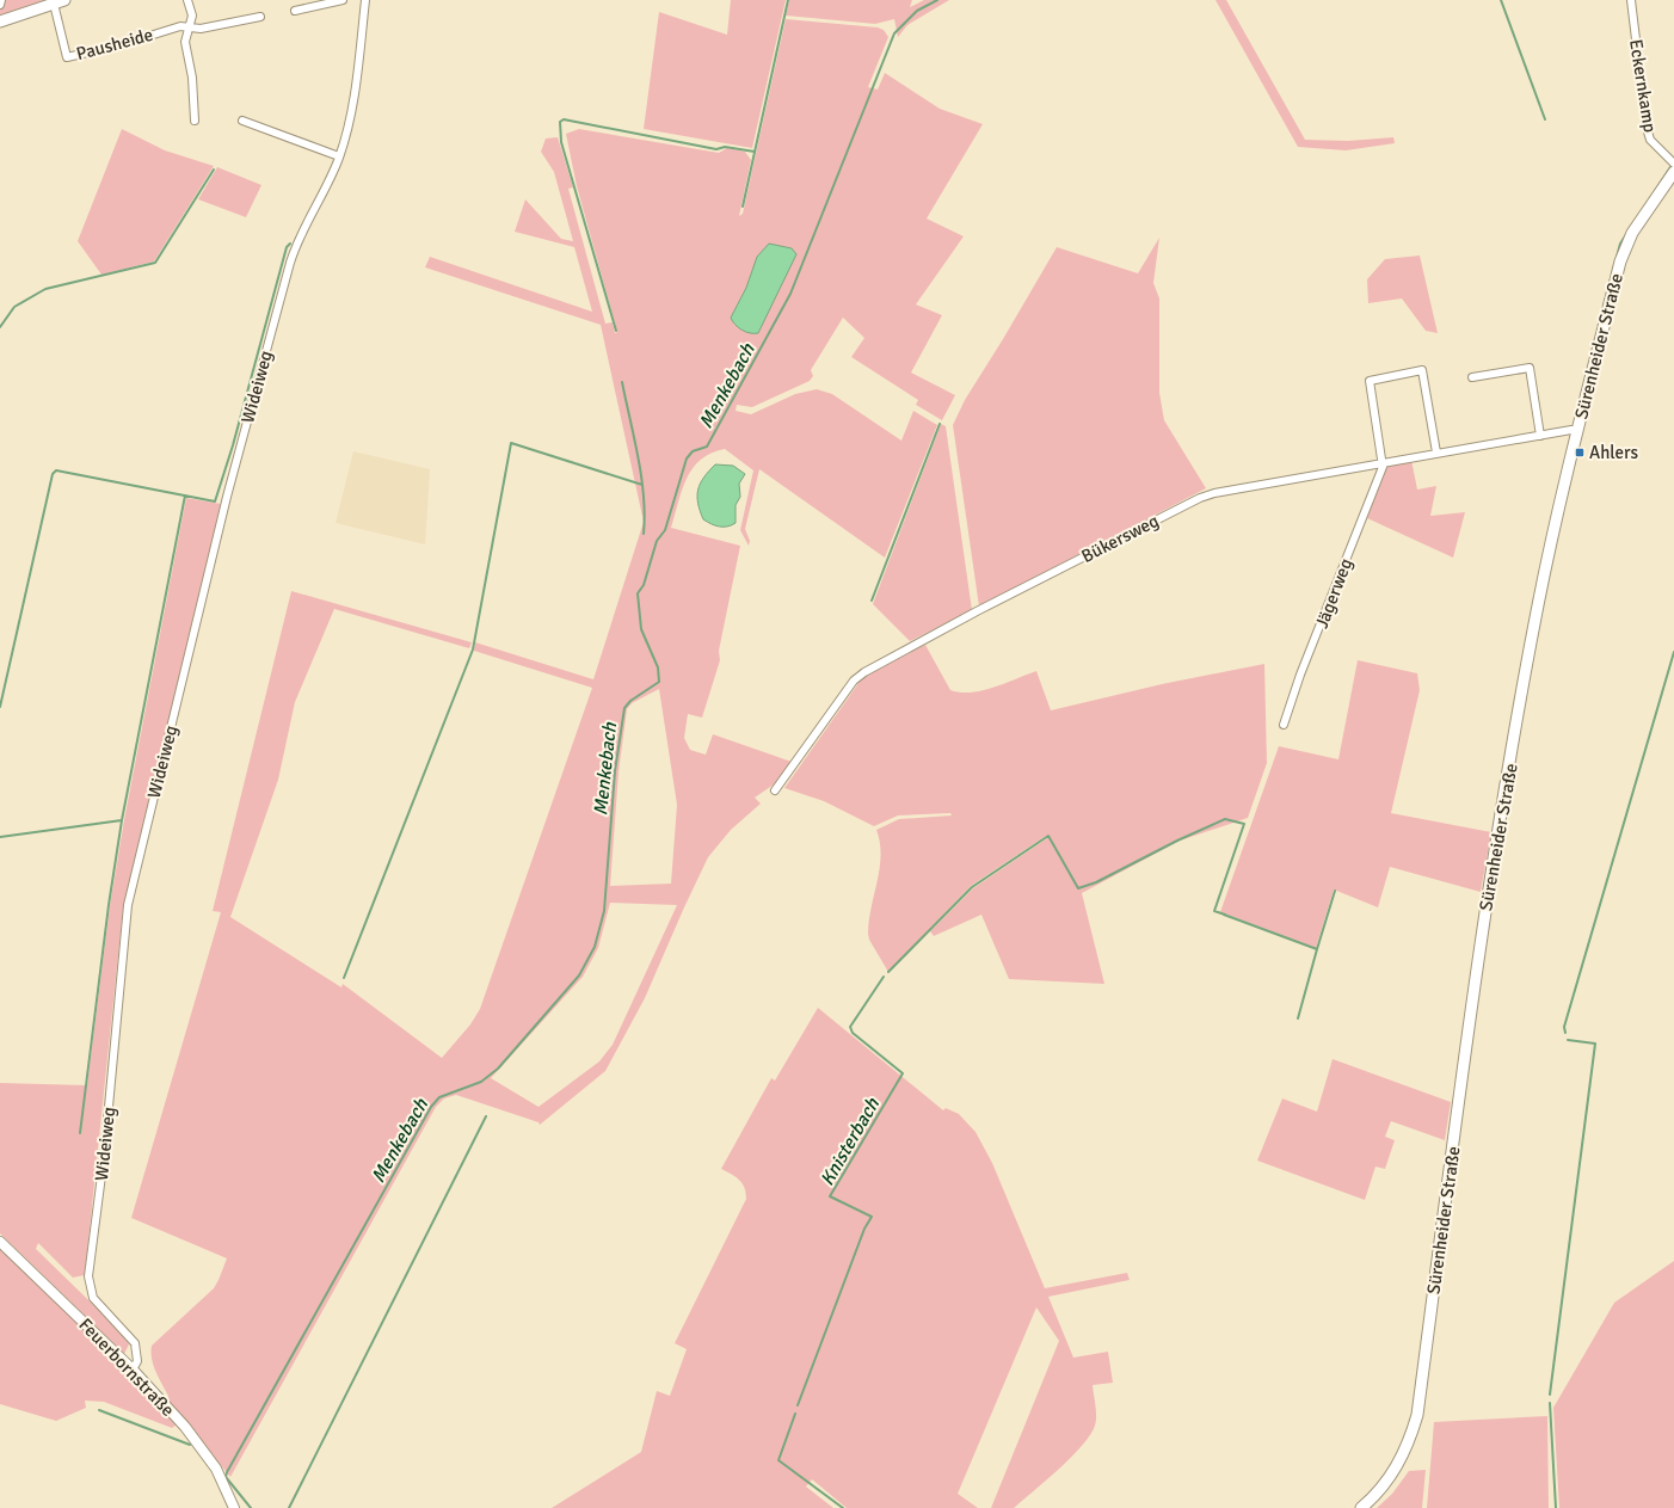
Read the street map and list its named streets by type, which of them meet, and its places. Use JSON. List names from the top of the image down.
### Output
{
  "streets": {
    "main road": ["Sürenheider Straße"],
    "street": [
      "Pausheide",
      "Eckernkamp",
      "Wideiweg",
      "Bükersweg",
      "Jägerweg",
      "Feuerbornstraße"
    ]
  },
  "crossings": [
    ["Sürenheider Straße", "Bükersweg"],
    ["Wideiweg", "Feuerbornstraße"],
    ["Bükersweg", "Jägerweg"]
  ],
  "water": ["Menkebach", "Knisterbach"],
  "places": {
    "transit": ["Ahlers"]
  }
}
